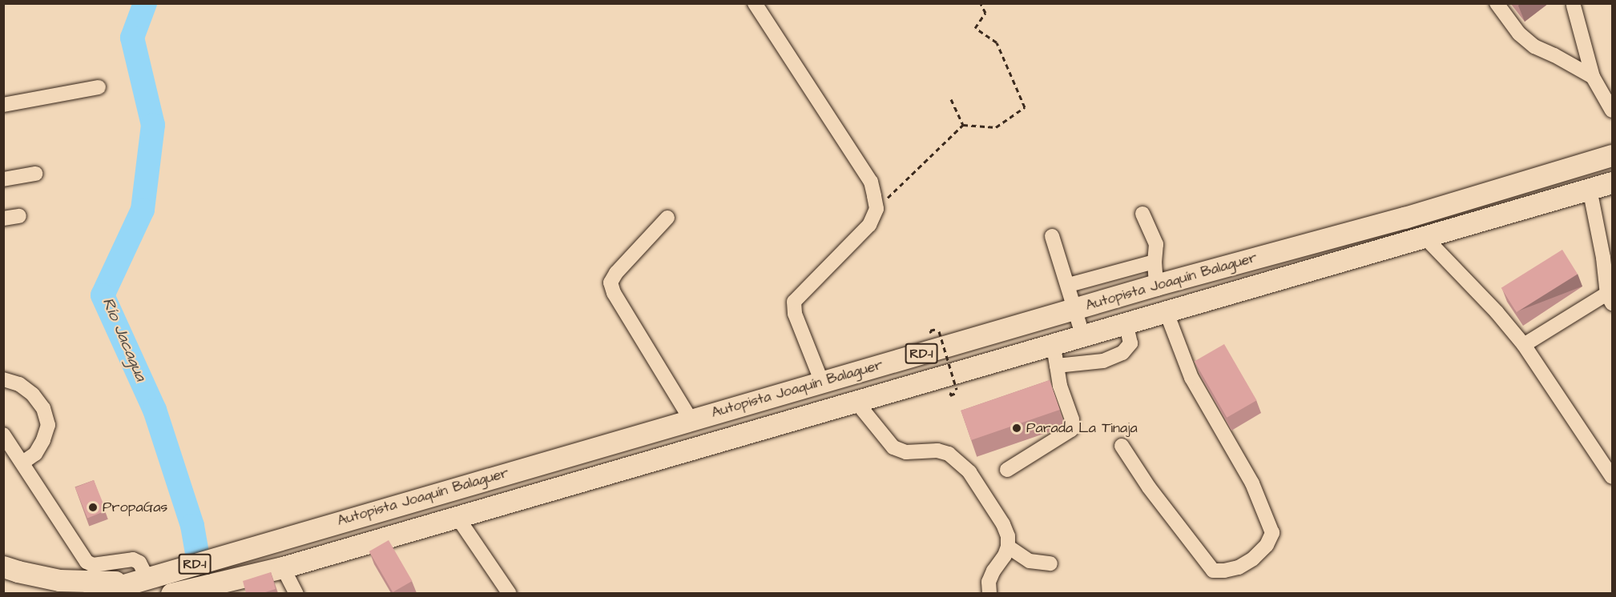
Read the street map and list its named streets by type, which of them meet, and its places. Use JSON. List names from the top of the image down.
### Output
{
  "streets": {
    "highway": ["Autopista Joaquín Balaguer", "RD-1"]
  },
  "water": ["Río Jacagua"],
  "places": ["Parada La Tinaja", "PropaGas"]
}
